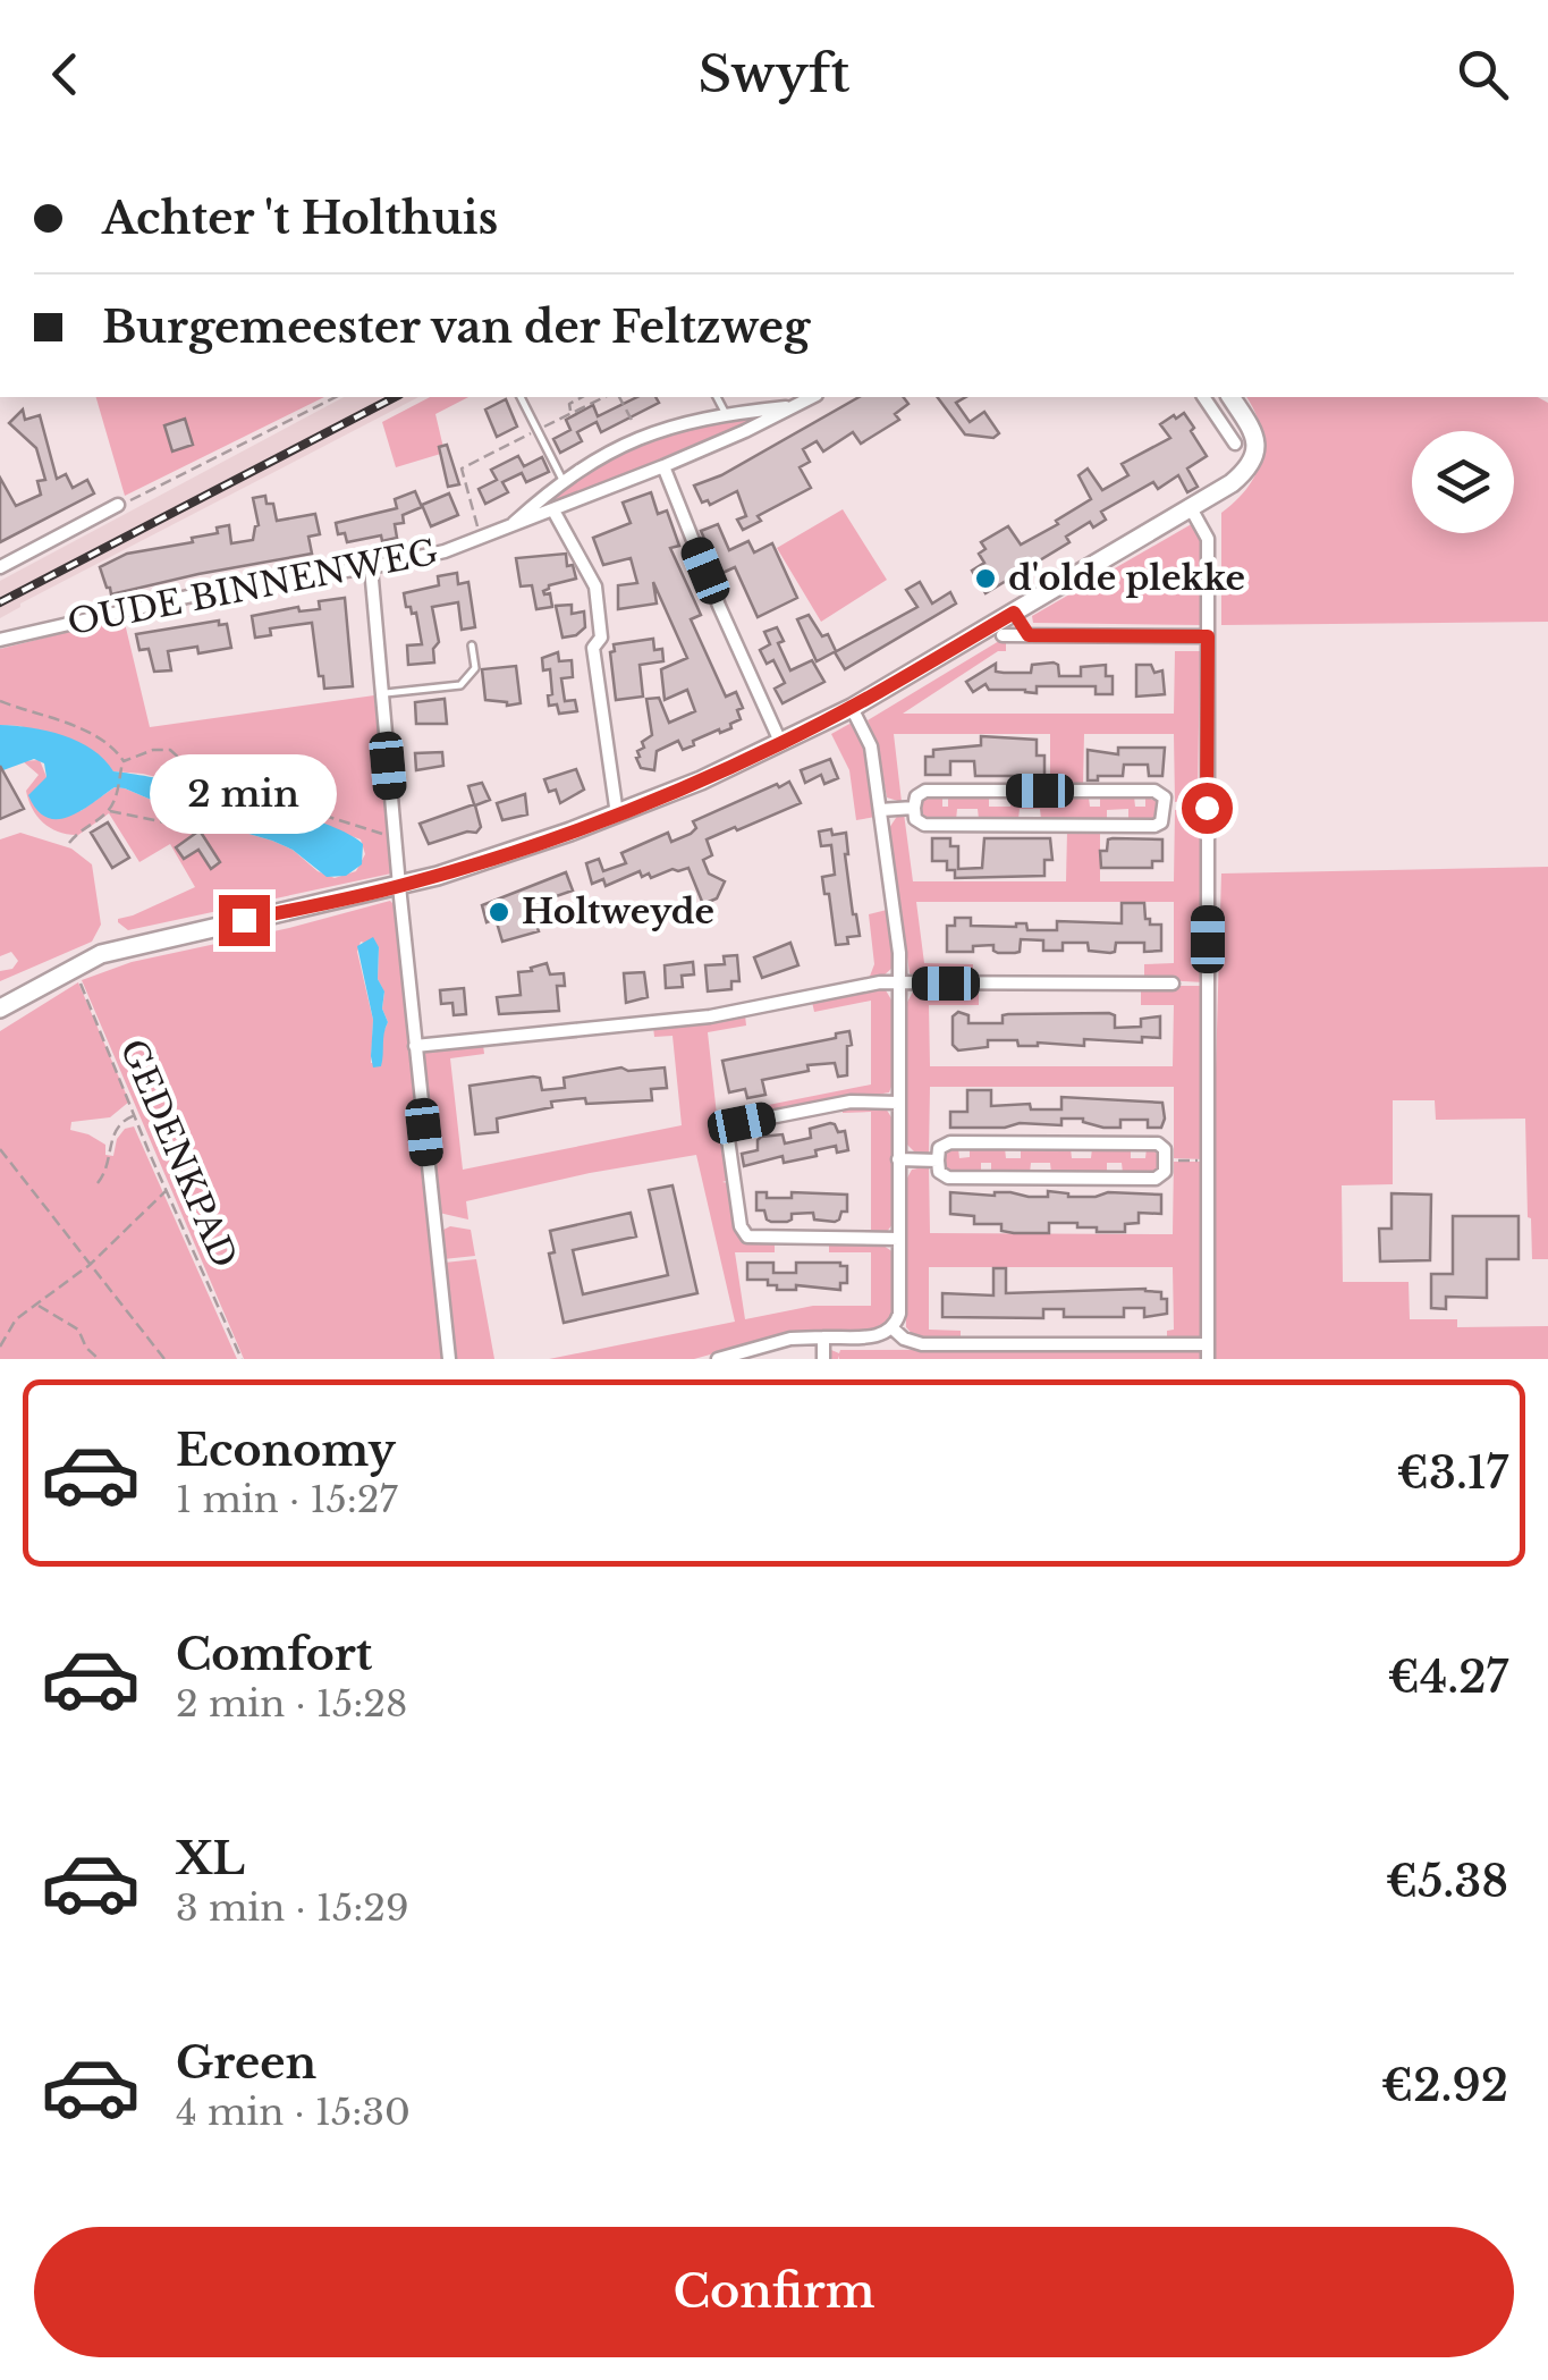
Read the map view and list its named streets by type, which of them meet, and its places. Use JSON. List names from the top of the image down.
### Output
{
  "streets": {
    "street": ["OUDE BINNENWEG"],
    "path": ["GEDENKPAD"]
  },
  "places": ["d'olde plekke", "Holtweyde"],
  "page": {
    "header": "Swyft",
    "banner": ["Achter 't Holthuis", "Burgemeester van der Feltzweg"],
    "bubble": "2 min",
    "list": [
      {
        "name": "Economy",
        "note": "1 min · 15:27",
        "value": "€3.17"
      },
      {
        "name": "Comfort",
        "note": "2 min · 15:28",
        "value": "€4.27"
      },
      {
        "name": "XL",
        "note": "3 min · 15:29",
        "value": "€5.38"
      },
      {
        "name": "Green",
        "note": "4 min · 15:30",
        "value": "€2.92"
      }
    ],
    "buttons": "Confirm"
  }
}
